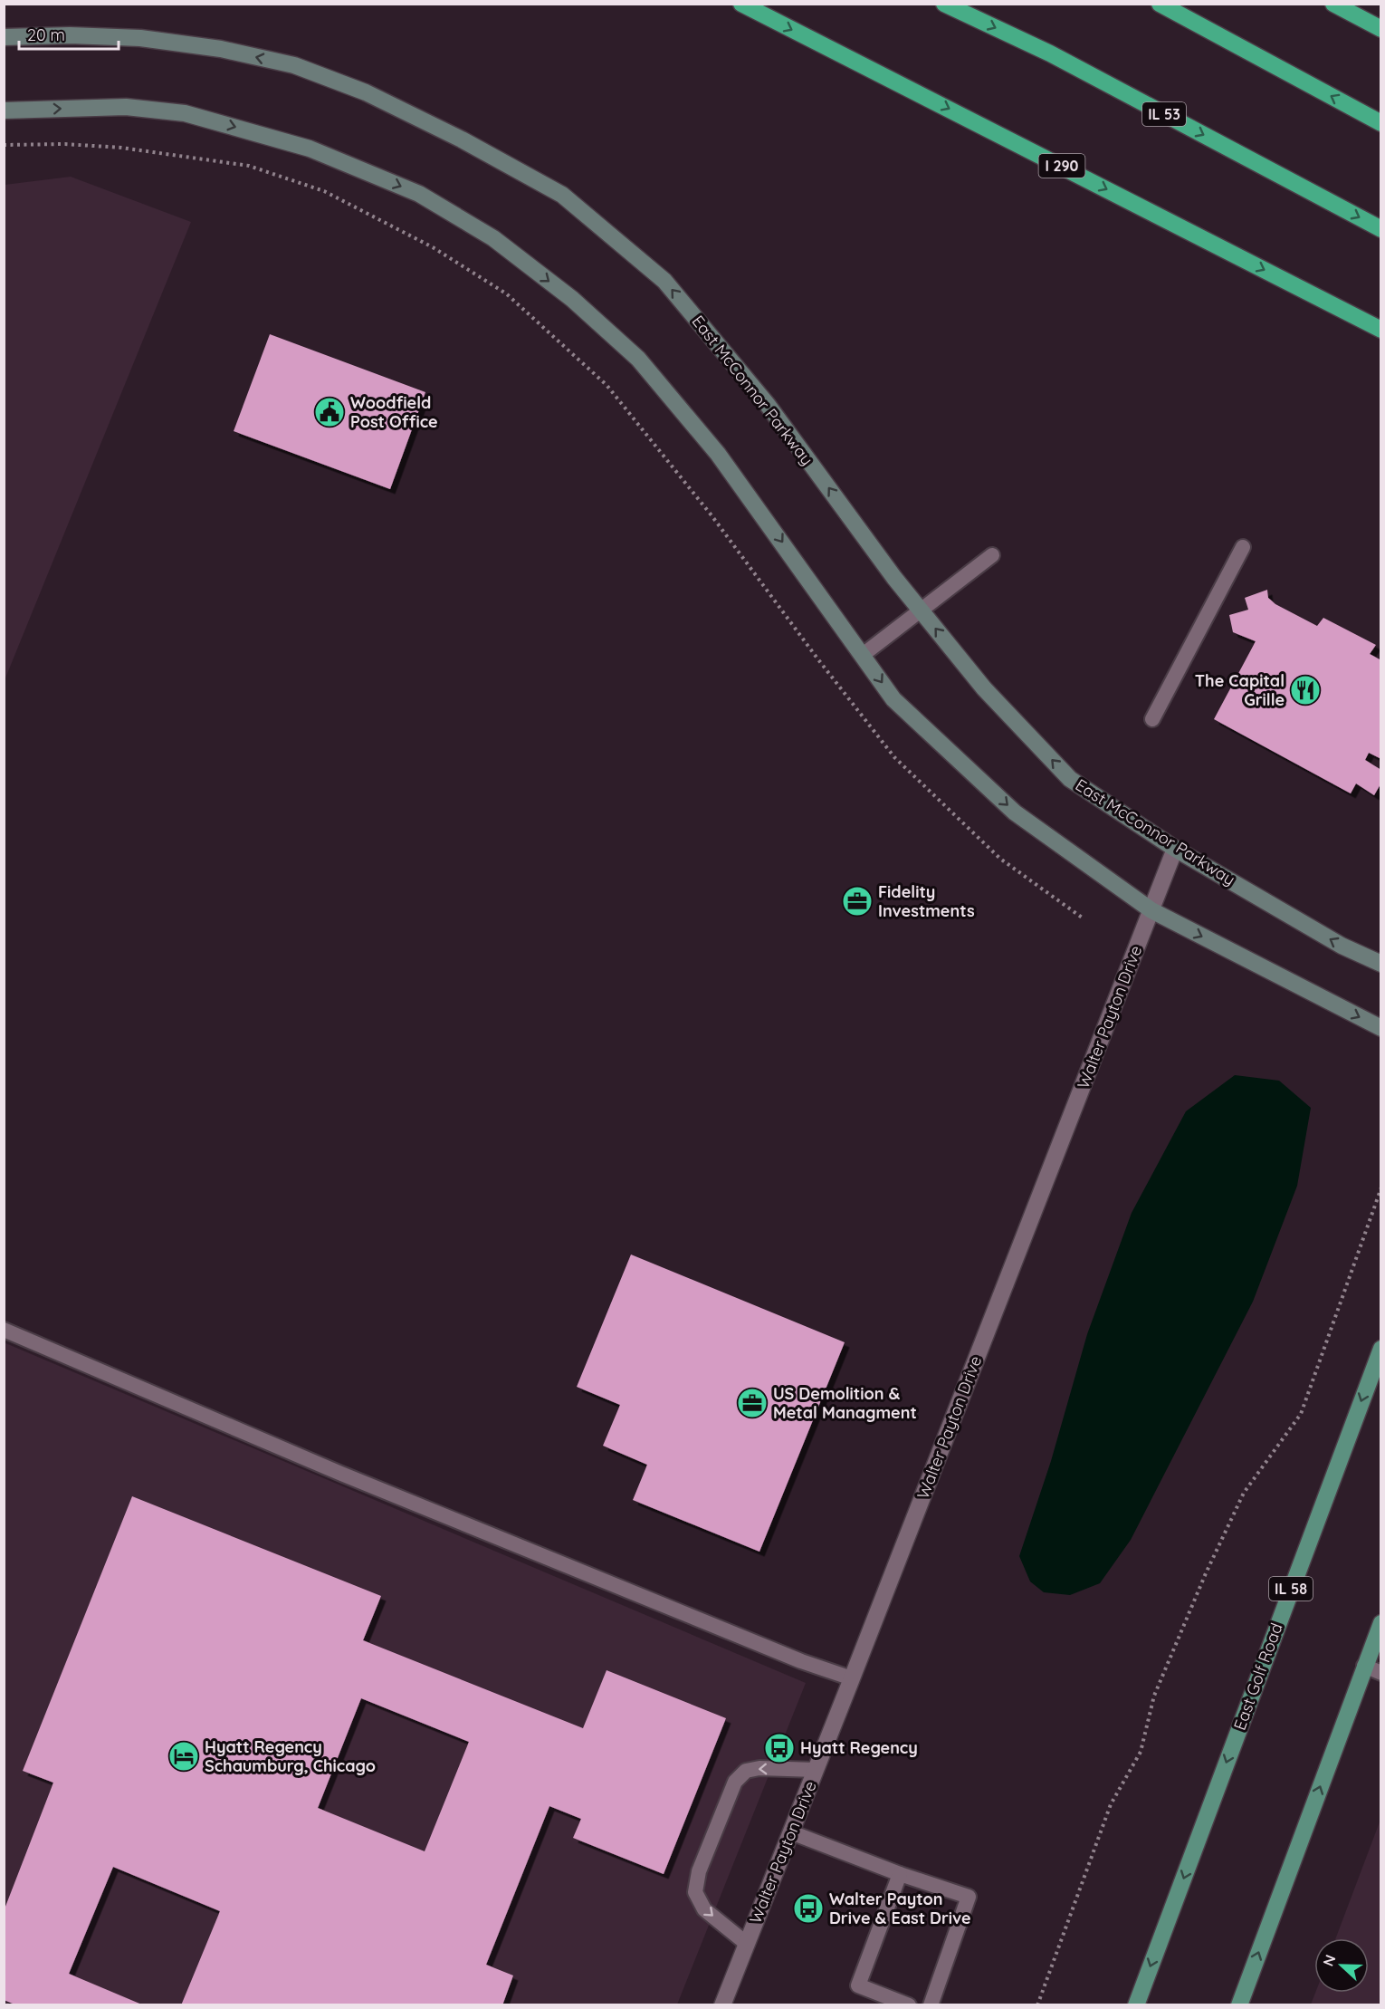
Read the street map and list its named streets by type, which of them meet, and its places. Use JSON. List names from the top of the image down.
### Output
{
  "streets": {
    "highway": ["IL 53", "I 290"],
    "main road": ["IL 58", "East Golf Road"],
    "street": ["East McConnor Parkway", "Walter Payton Drive"]
  },
  "crossings": [
    ["East McConnor Parkway", "Walter Payton Drive"]
  ],
  "places": {
    "public building": ["Woodfield Post Office"],
    "restaurant": ["The Capital Grille"],
    "office": ["Fidelity Investments", "US Demolition & Metal Managment"],
    "bus stop": ["Hyatt Regency", "Walter Payton Drive & East Drive"],
    "hotel": ["Hyatt Regency Schaumburg, Chicago"]
  },
  "scale_bar": "20 m",
  "north": "left"
}
